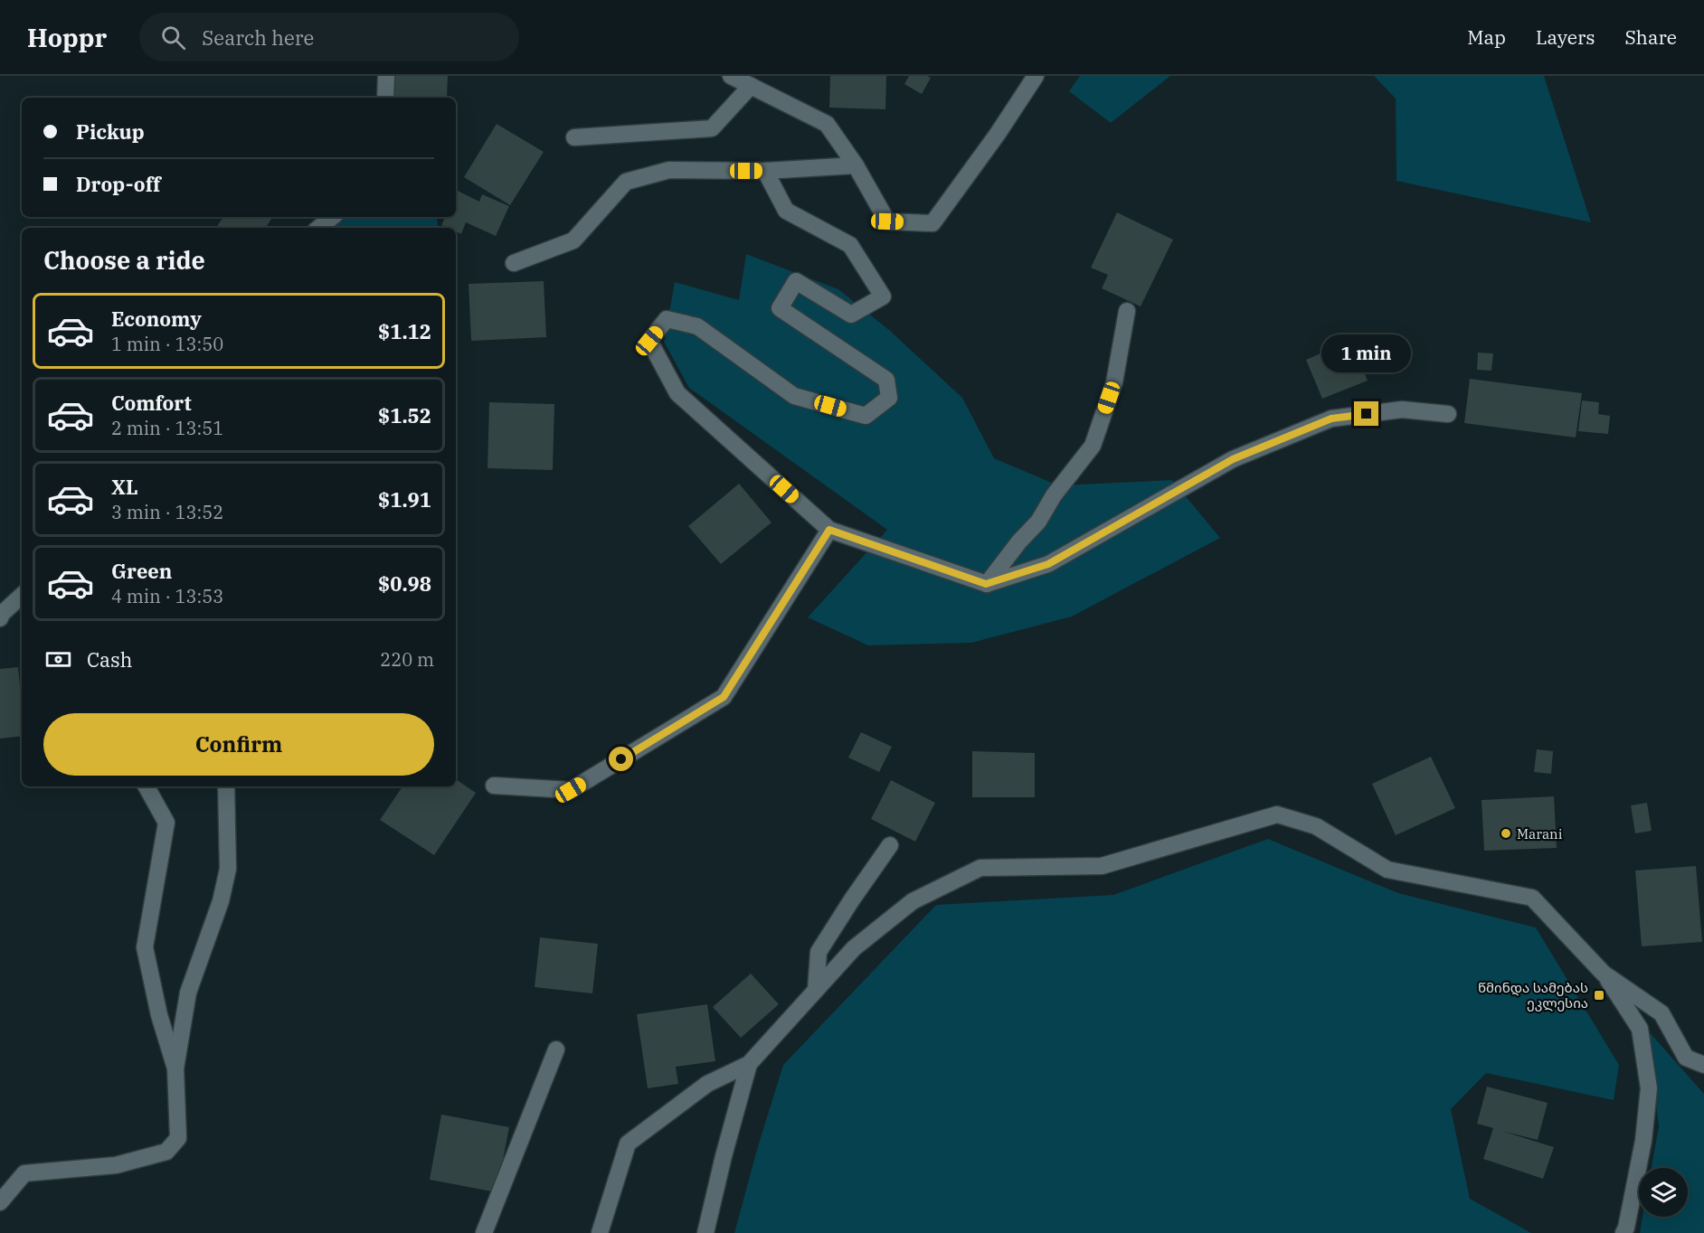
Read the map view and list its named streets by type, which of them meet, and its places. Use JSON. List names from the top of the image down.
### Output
{
  "places": {
    "other": ["Marani"],
    "transit": ["წმინდა სამებას ეკლესია"]
  },
  "page": {
    "header": "Hoppr",
    "search": "Search here",
    "nav": ["Map", "Layers", "Share"],
    "banner": ["Pickup", "Drop-off"],
    "heading": "Choose a ride",
    "list": [
      {
        "name": "Economy",
        "note": "1 min · 13:50",
        "value": "$1.12"
      },
      {
        "name": "Comfort",
        "note": "2 min · 13:51",
        "value": "$1.52"
      },
      {
        "name": "XL",
        "note": "3 min · 13:52",
        "value": "$1.91"
      },
      {
        "name": "Green",
        "note": "4 min · 13:53",
        "value": "$0.98"
      }
    ],
    "bubble": "1 min",
    "pay": ["Cash", "220 m"],
    "buttons": "Confirm"
  }
}
